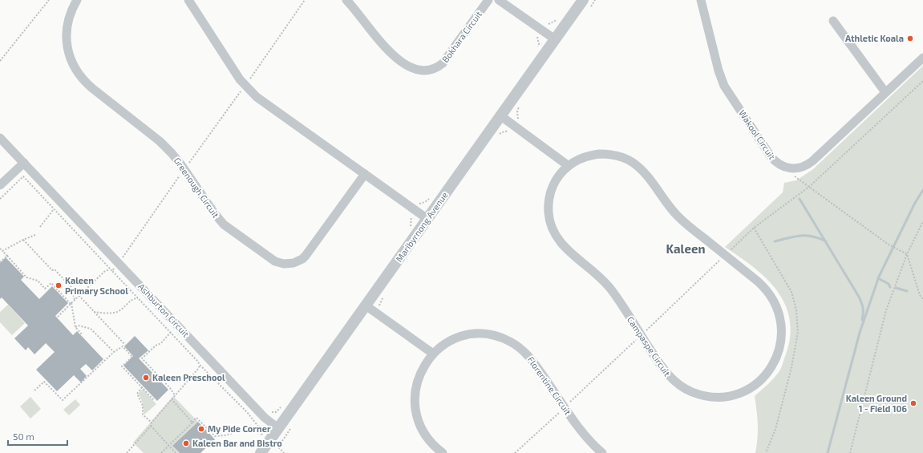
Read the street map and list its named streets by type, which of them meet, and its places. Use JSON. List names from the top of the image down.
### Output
{
  "streets": {
    "street": [
      "Bokhara Circuit",
      "Wakool Circuit",
      "Greenough Circuit",
      "Maribyrnong Avenue",
      "Ashburton Circuit",
      "Campaspe Circuit",
      "Florentine Circuit"
    ]
  },
  "crossings": [
    ["Maribyrnong Avenue", "Ashburton Circuit"]
  ],
  "districts": ["Kaleen"],
  "places": [
    "Athletic Koala",
    "Kaleen Primary School",
    "Kaleen Preschool",
    "Kaleen Ground 1 - Field 106",
    "My Pide Corner",
    "Kaleen Bar and Bistro"
  ],
  "scale_bar": "50 m"
}
